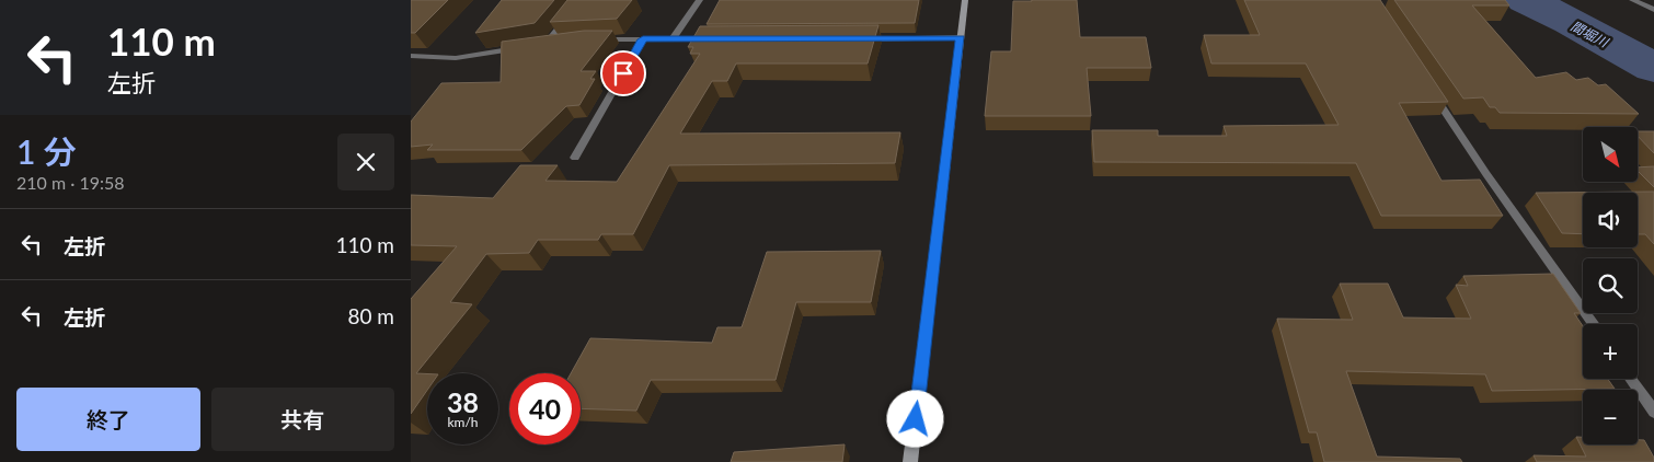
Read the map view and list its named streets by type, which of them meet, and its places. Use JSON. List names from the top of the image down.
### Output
{
  "water": ["間堀川"],
  "north": "bottom right",
  "page": {
    "turn": ["110 m", "左折"],
    "heading": ["1 分", "210 m · 19:58"],
    "map_buttons": ["+", "−"],
    "list": [
      {
        "name": "左折",
        "value": "110 m"
      },
      {
        "name": "左折",
        "value": "80 m"
      }
    ],
    "speed": "38 km/h",
    "limit": "40",
    "buttons": ["終了", "共有"]
  }
}
